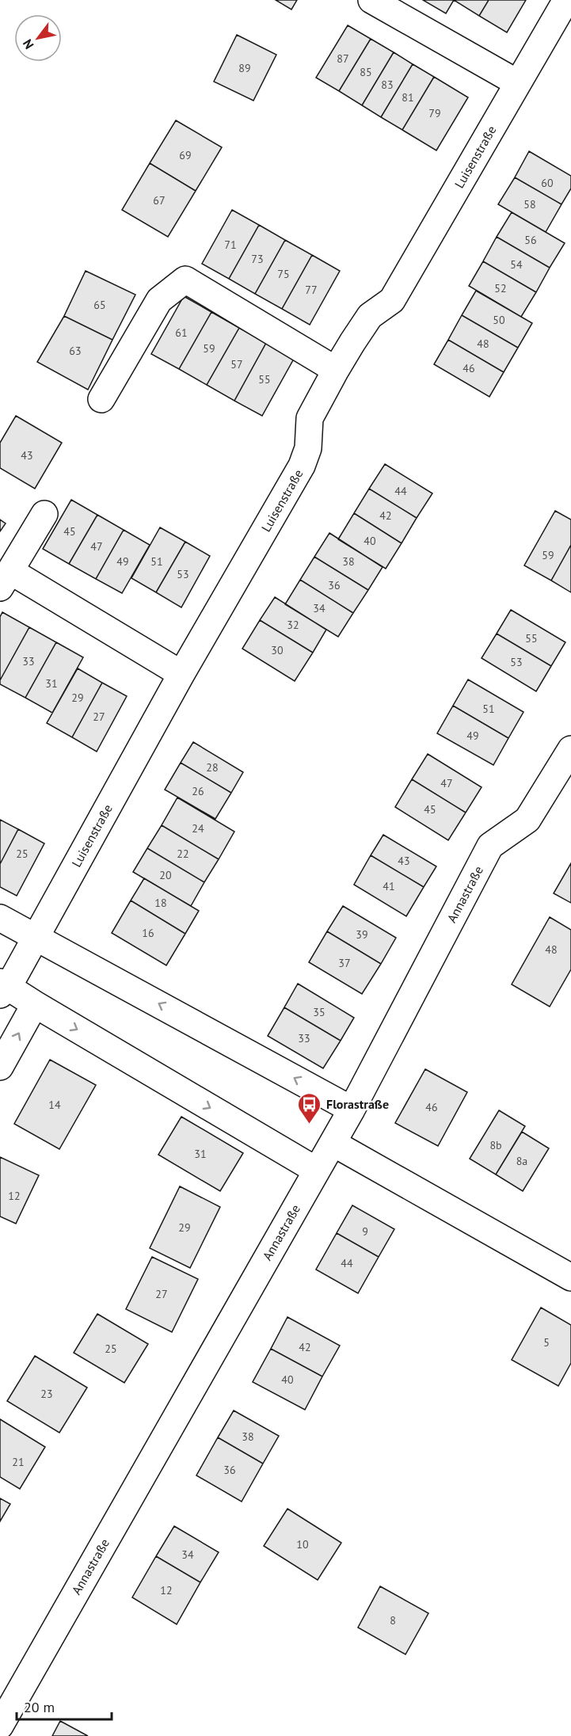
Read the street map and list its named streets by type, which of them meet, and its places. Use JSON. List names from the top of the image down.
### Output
{
  "streets": {
    "street": ["Luisenstraße", "Annastraße"]
  },
  "places": {
    "bus stop": ["Florastraße"]
  },
  "house_numbers": [
    "87",
    "89",
    "85",
    "83",
    "81",
    "79",
    "69",
    "60",
    "67",
    "58",
    "56",
    "71",
    "73",
    "54",
    "75",
    "52",
    "77",
    "65",
    "50",
    "61",
    "48",
    "59",
    "63",
    "57",
    "46",
    "55",
    "43",
    "44",
    "42",
    "45",
    "40",
    "47",
    "59",
    "49",
    "51",
    "38",
    "53",
    "36",
    "34",
    "32",
    "55",
    "30",
    "33",
    "53",
    "31",
    "29",
    "51",
    "27",
    "49",
    "28",
    "47",
    "26",
    "45",
    "24",
    "25",
    "22",
    "43",
    "20",
    "41",
    "18",
    "16",
    "39",
    "48",
    "37",
    "35",
    "33",
    "14",
    "46",
    "8b",
    "31",
    "8a",
    "12",
    "29",
    "9",
    "44",
    "27",
    "5",
    "42",
    "25",
    "40",
    "23",
    "38",
    "21",
    "36",
    "10",
    "34",
    "12",
    "8"
  ],
  "scale_bar": "20 m",
  "north": "bottom left"
}
